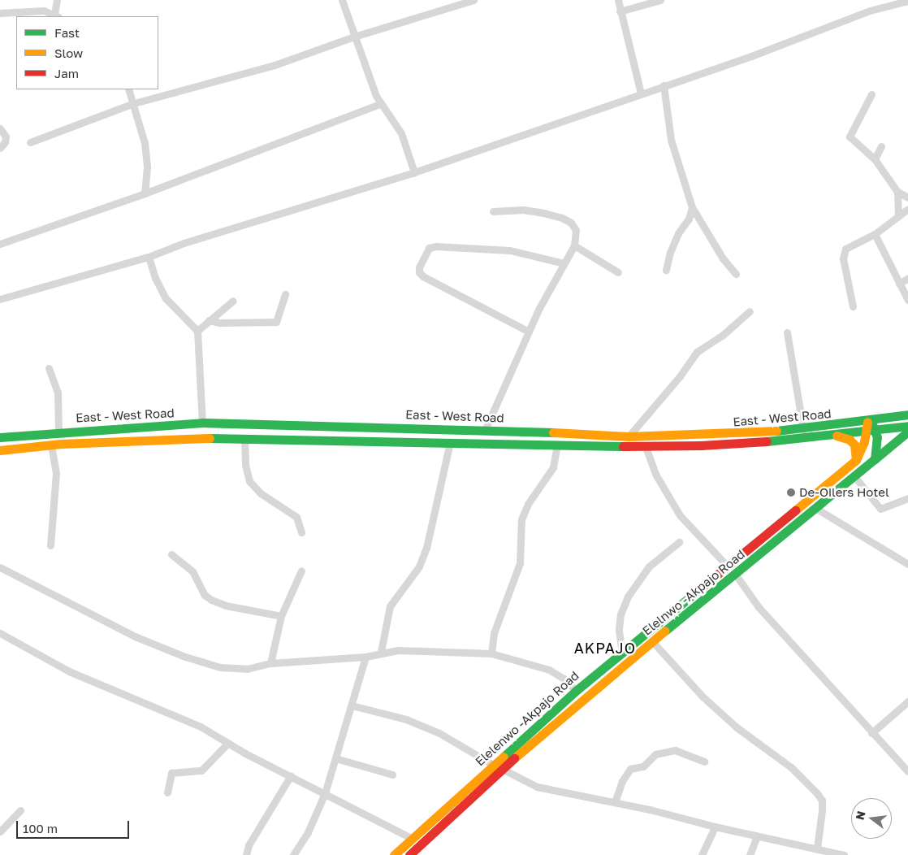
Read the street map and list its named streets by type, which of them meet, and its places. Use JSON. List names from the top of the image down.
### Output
{
  "streets": {
    "main road": ["East - West Road", "Elelnwo -Akpajo Road", "Elelenwo -Akpajo Road"]
  },
  "crossings": [
    ["East - West Road", "Elelenwo -Akpajo Road"]
  ],
  "districts": ["AKPAJO"],
  "places": ["De-Oilers Hotel"],
  "legend": ["Fast", "Slow", "Jam"],
  "scale_bar": "100 m",
  "north": "left"
}
